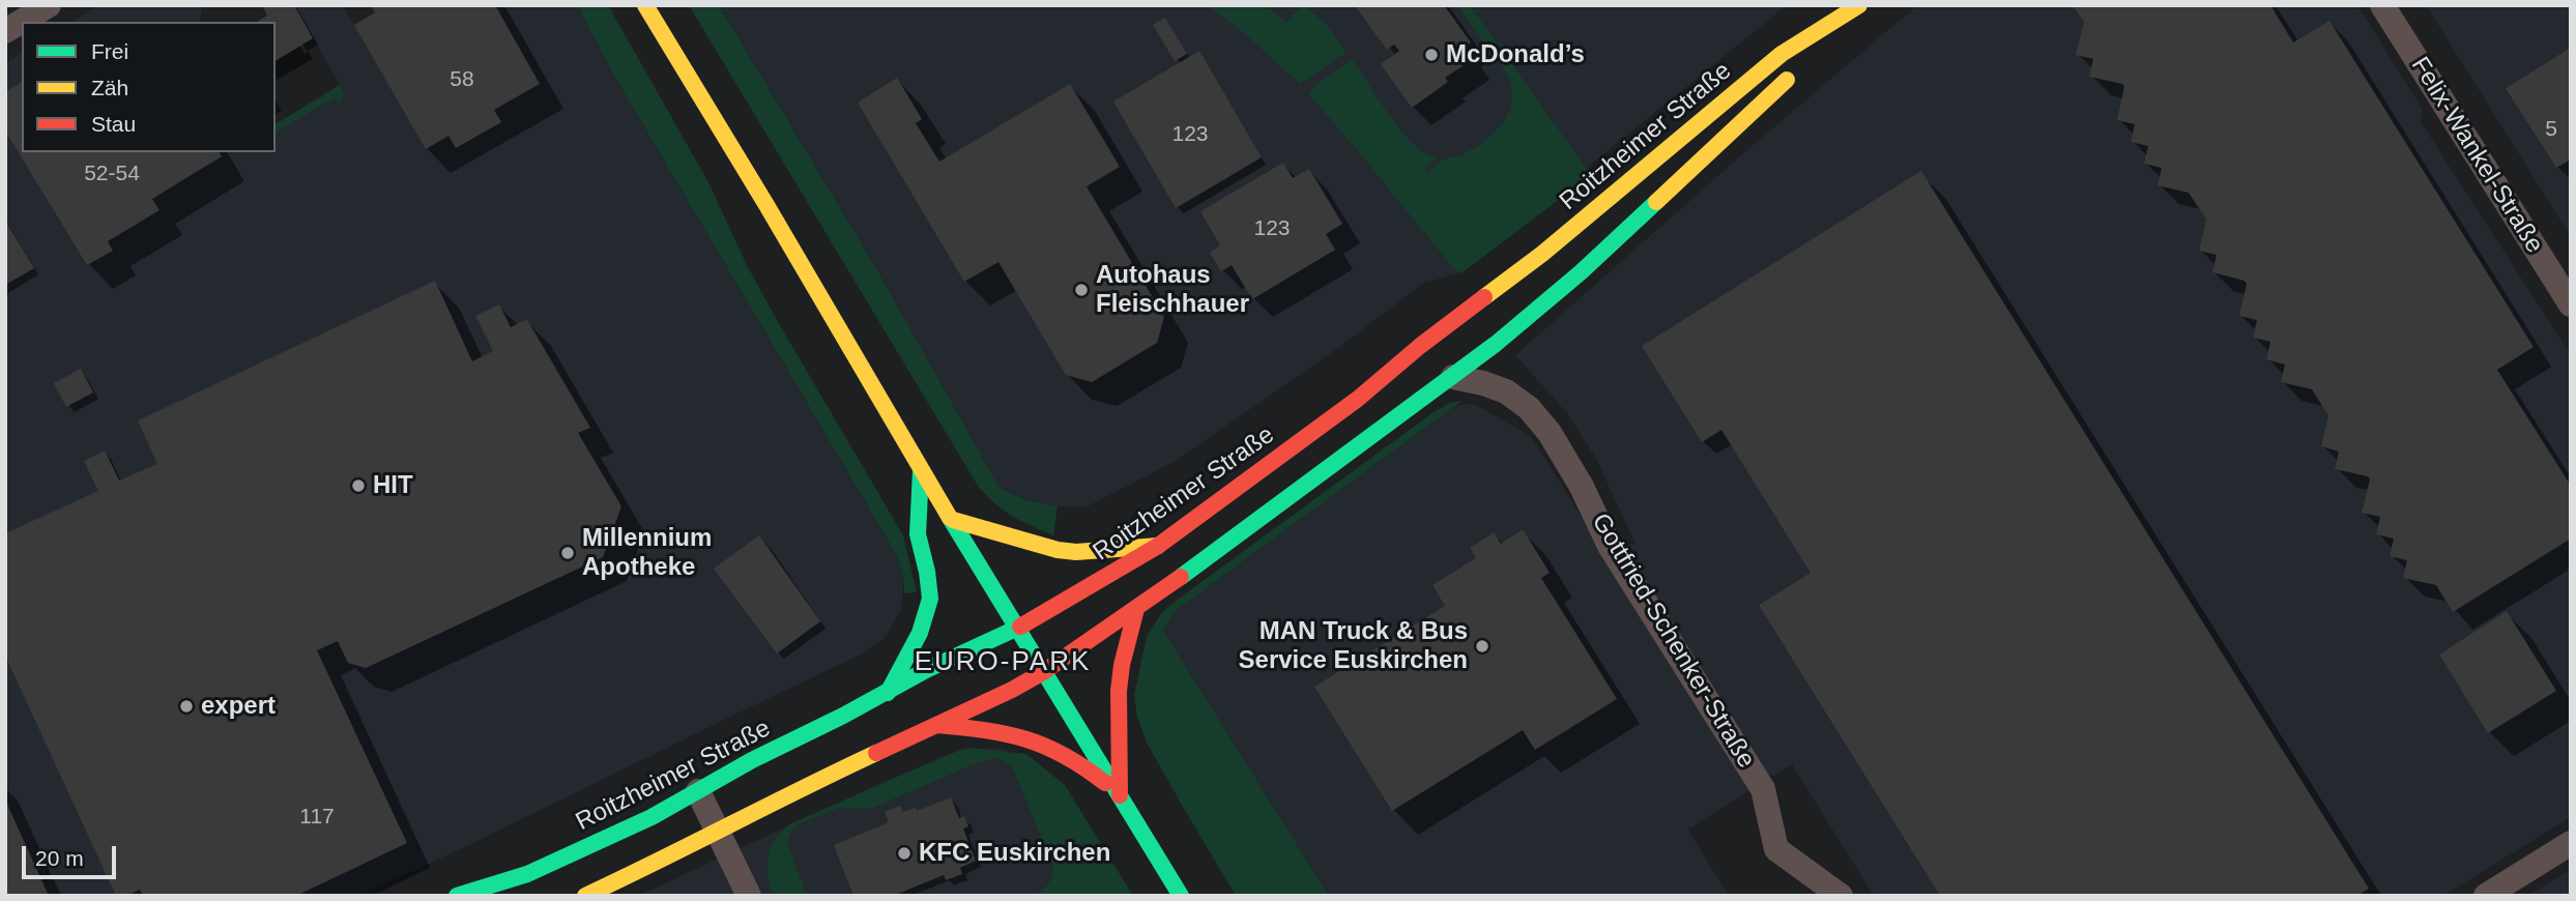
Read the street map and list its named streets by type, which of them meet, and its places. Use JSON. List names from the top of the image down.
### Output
{
  "streets": {
    "street": ["Roitzheimer Straße", "Felix-Wankel-Straße", "Gottfried-Schenker-Straße"]
  },
  "crossings": [
    ["Roitzheimer Straße", "Gottfried-Schenker-Straße"]
  ],
  "districts": ["EURO-PARK"],
  "places": [
    "McDonald’s",
    "Autohaus Fleischhauer",
    "HIT",
    "Millennium Apotheke",
    "MAN Truck & Bus Service Euskirchen",
    "expert",
    "KFC Euskirchen"
  ],
  "house_numbers": [
    "58",
    "5",
    "123",
    "52-54",
    "123",
    "117"
  ],
  "legend": ["Frei", "Zäh", "Stau"],
  "scale_bar": "20 m"
}
